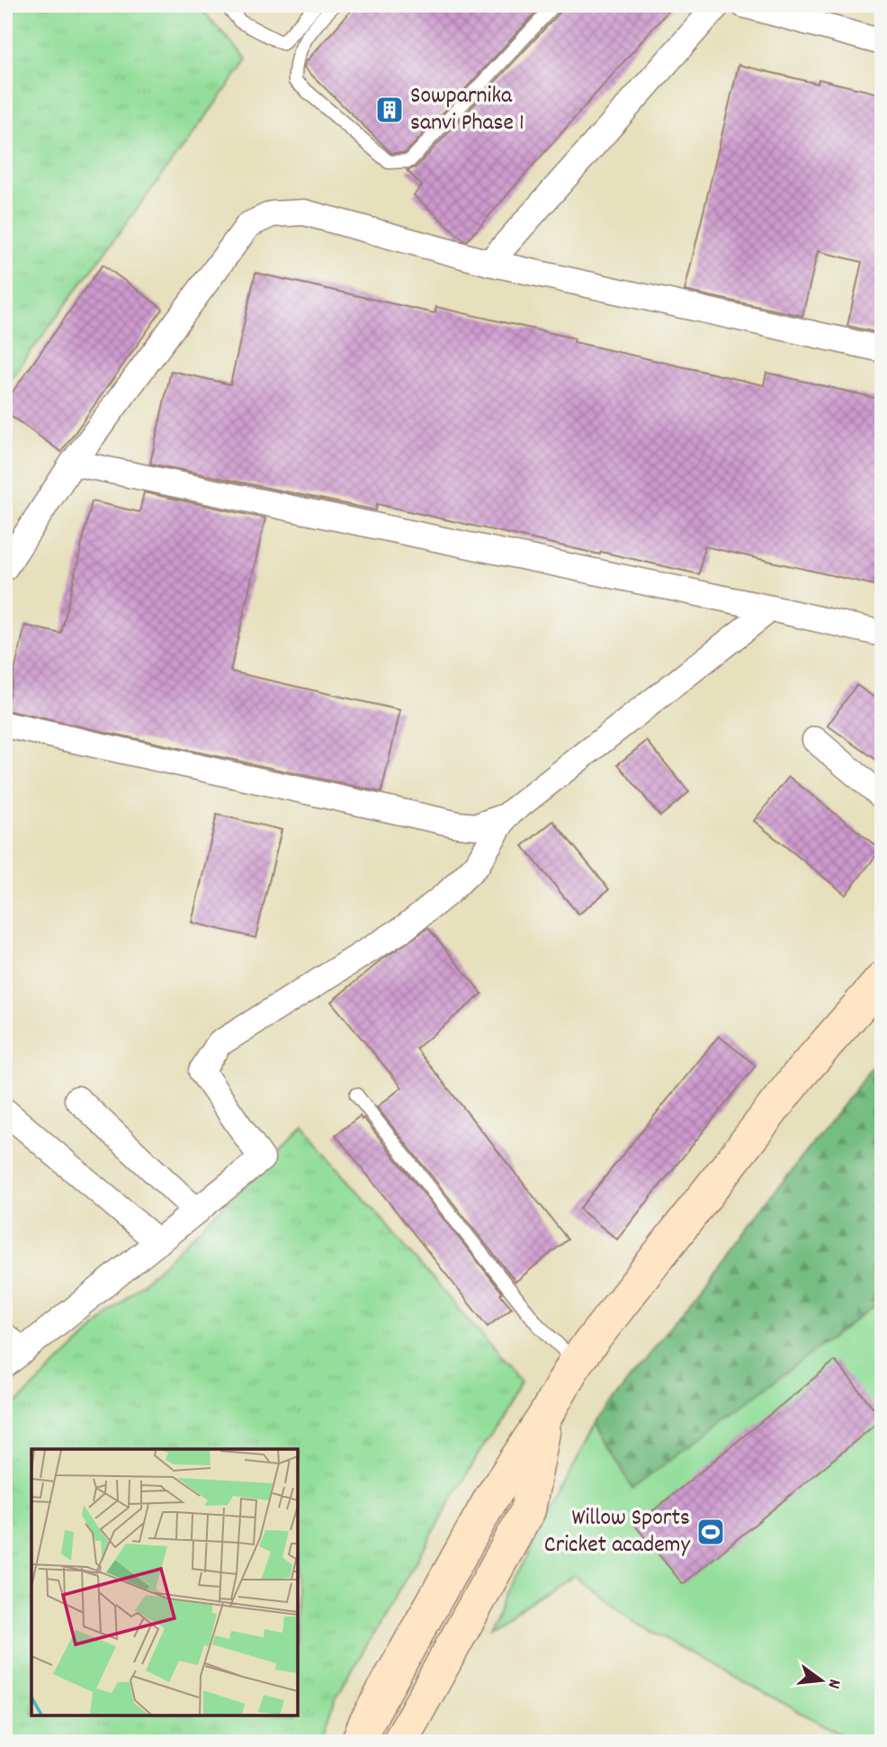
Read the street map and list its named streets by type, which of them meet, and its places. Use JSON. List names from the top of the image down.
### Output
{
  "places": {
    "building": ["Sowparnika sanvi Phase 1"],
    "sports": ["Willow Sports Cricket academy"]
  },
  "north": "right"
}
